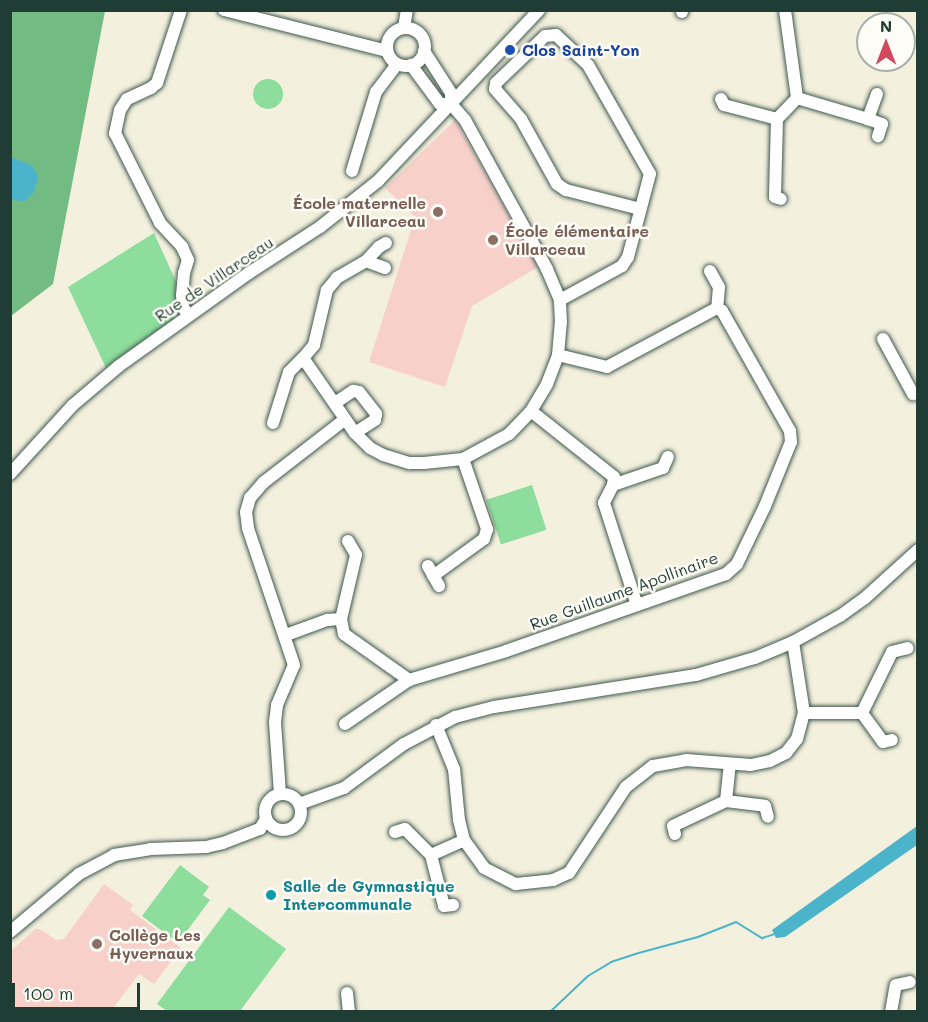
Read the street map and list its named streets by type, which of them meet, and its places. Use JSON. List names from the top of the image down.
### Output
{
  "streets": {
    "street": ["Rue de Villarceau", "Rue Guillaume Apollinaire"]
  },
  "places": [
    "Clos Saint-Yon",
    "École maternelle Villarceau",
    "École élémentaire Villarceau",
    "Salle de Gymnastique Intercommunale",
    "Collège Les Hyvernaux"
  ],
  "scale_bar": "100 m",
  "north": "top"
}
